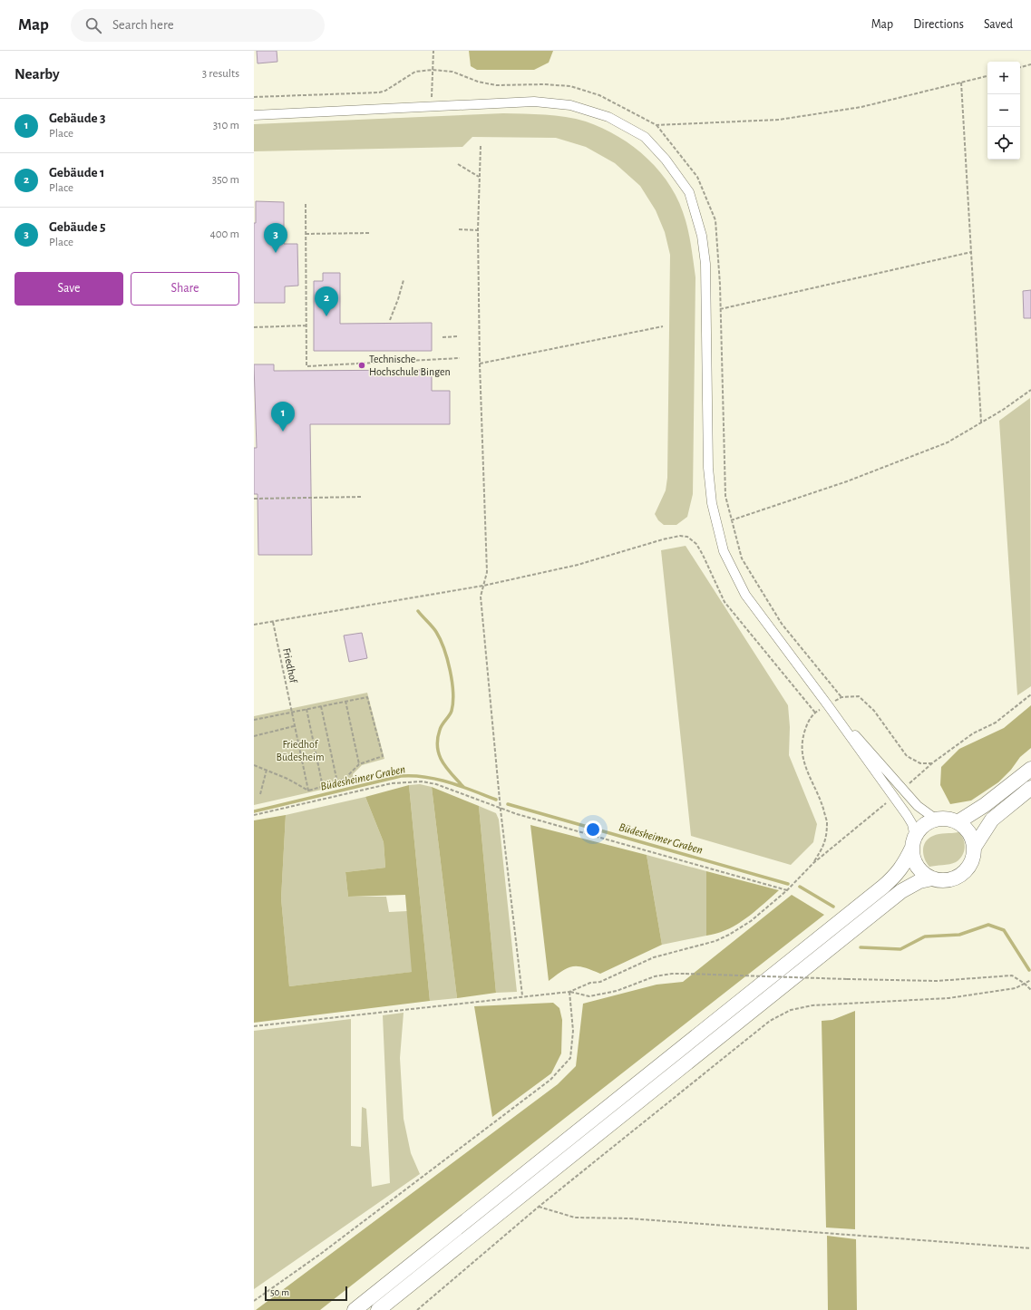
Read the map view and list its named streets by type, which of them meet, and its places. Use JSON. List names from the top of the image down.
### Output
{
  "streets": {
    "path": ["Friedhof"]
  },
  "water": ["Büdesheimer Graben"],
  "parks": ["Friedhof Büdesheim"],
  "places": ["Technische Hochschule Bingen"],
  "scale_bar": "50 m",
  "page": {
    "header": "Map",
    "search": "Search here",
    "nav": ["Map", "Directions", "Saved"],
    "heading": ["Nearby", "3 results"],
    "map_buttons": ["+", "−"],
    "list": [
      {
        "mark": "1",
        "name": "Gebäude 3",
        "note": "Place",
        "value": "310 m"
      },
      {
        "mark": "2",
        "name": "Gebäude 1",
        "note": "Place",
        "value": "350 m"
      },
      {
        "mark": "3",
        "name": "Gebäude 5",
        "note": "Place",
        "value": "400 m"
      }
    ],
    "pins": ["3", "2", "1"],
    "buttons": ["Save", "Share"],
    "scale": "50 m"
  }
}
